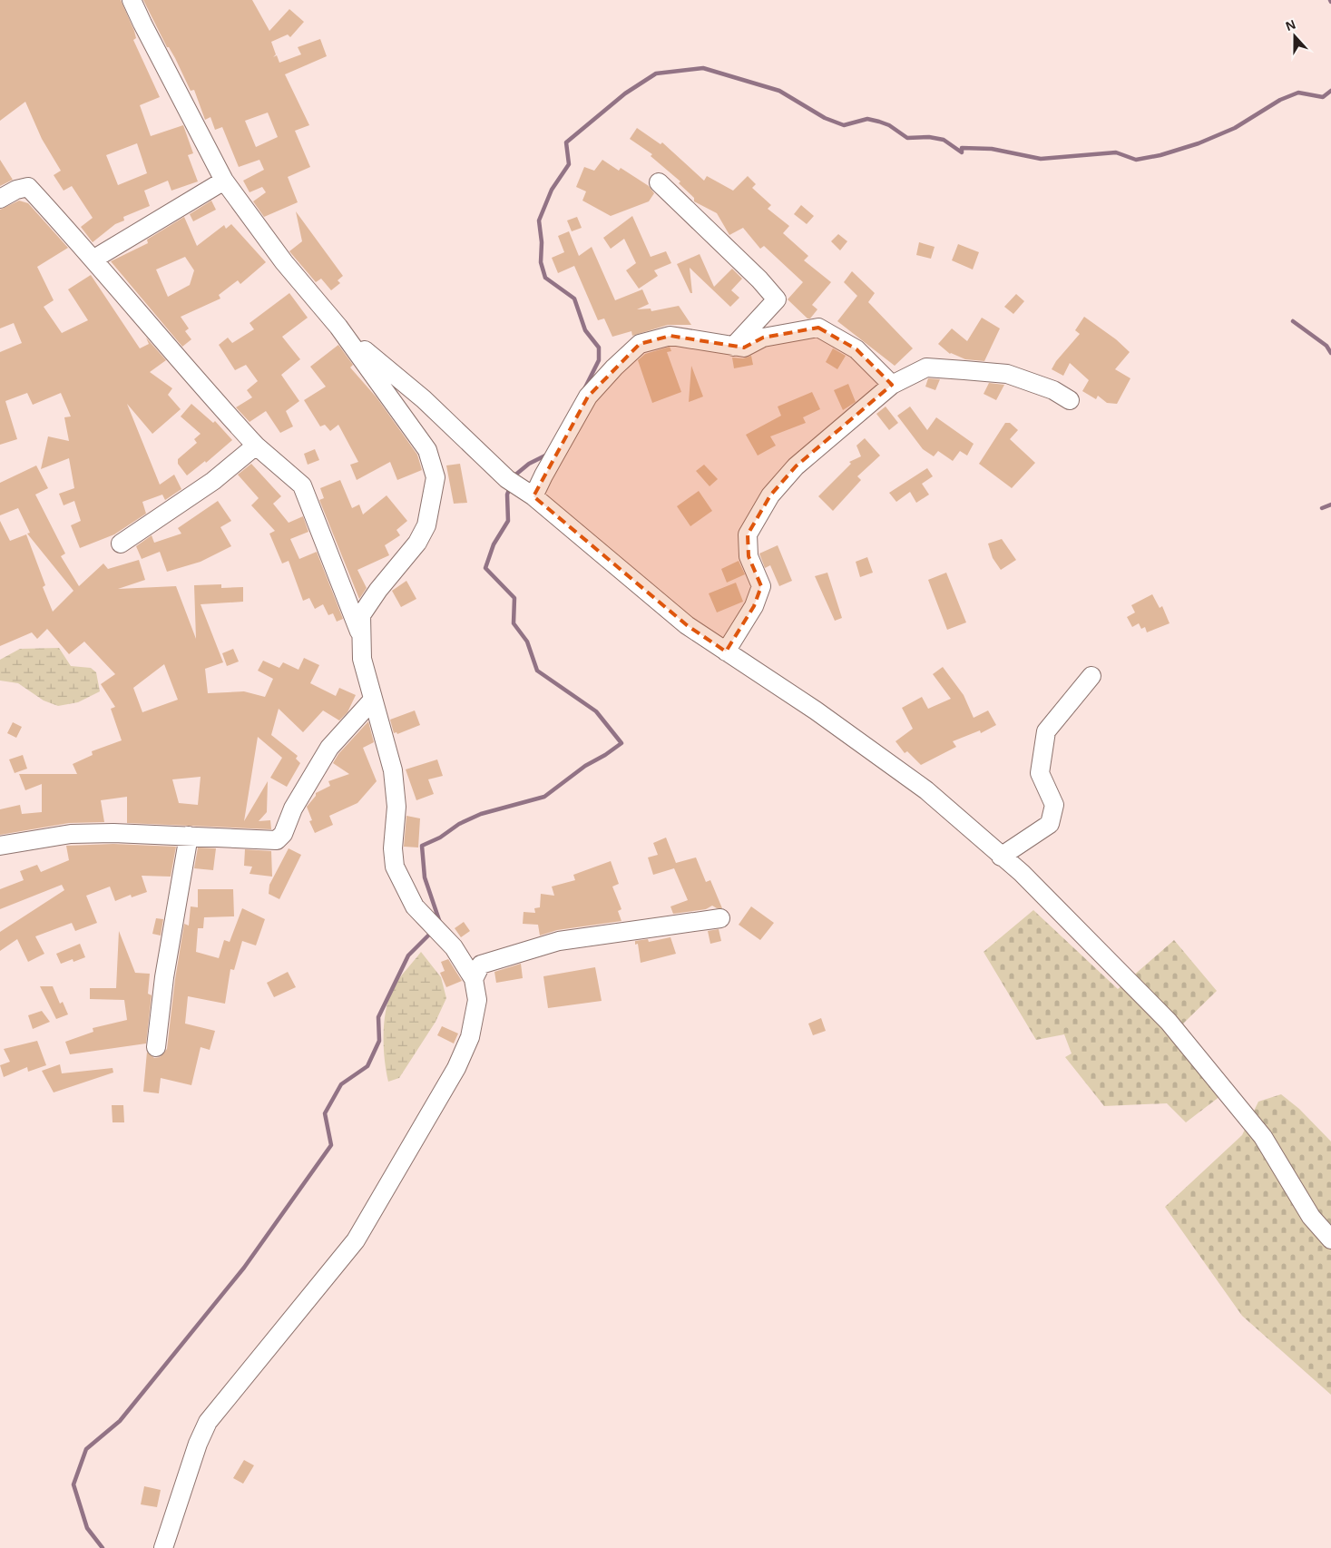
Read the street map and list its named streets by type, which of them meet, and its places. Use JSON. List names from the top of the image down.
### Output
{
  "north": "top"
}
